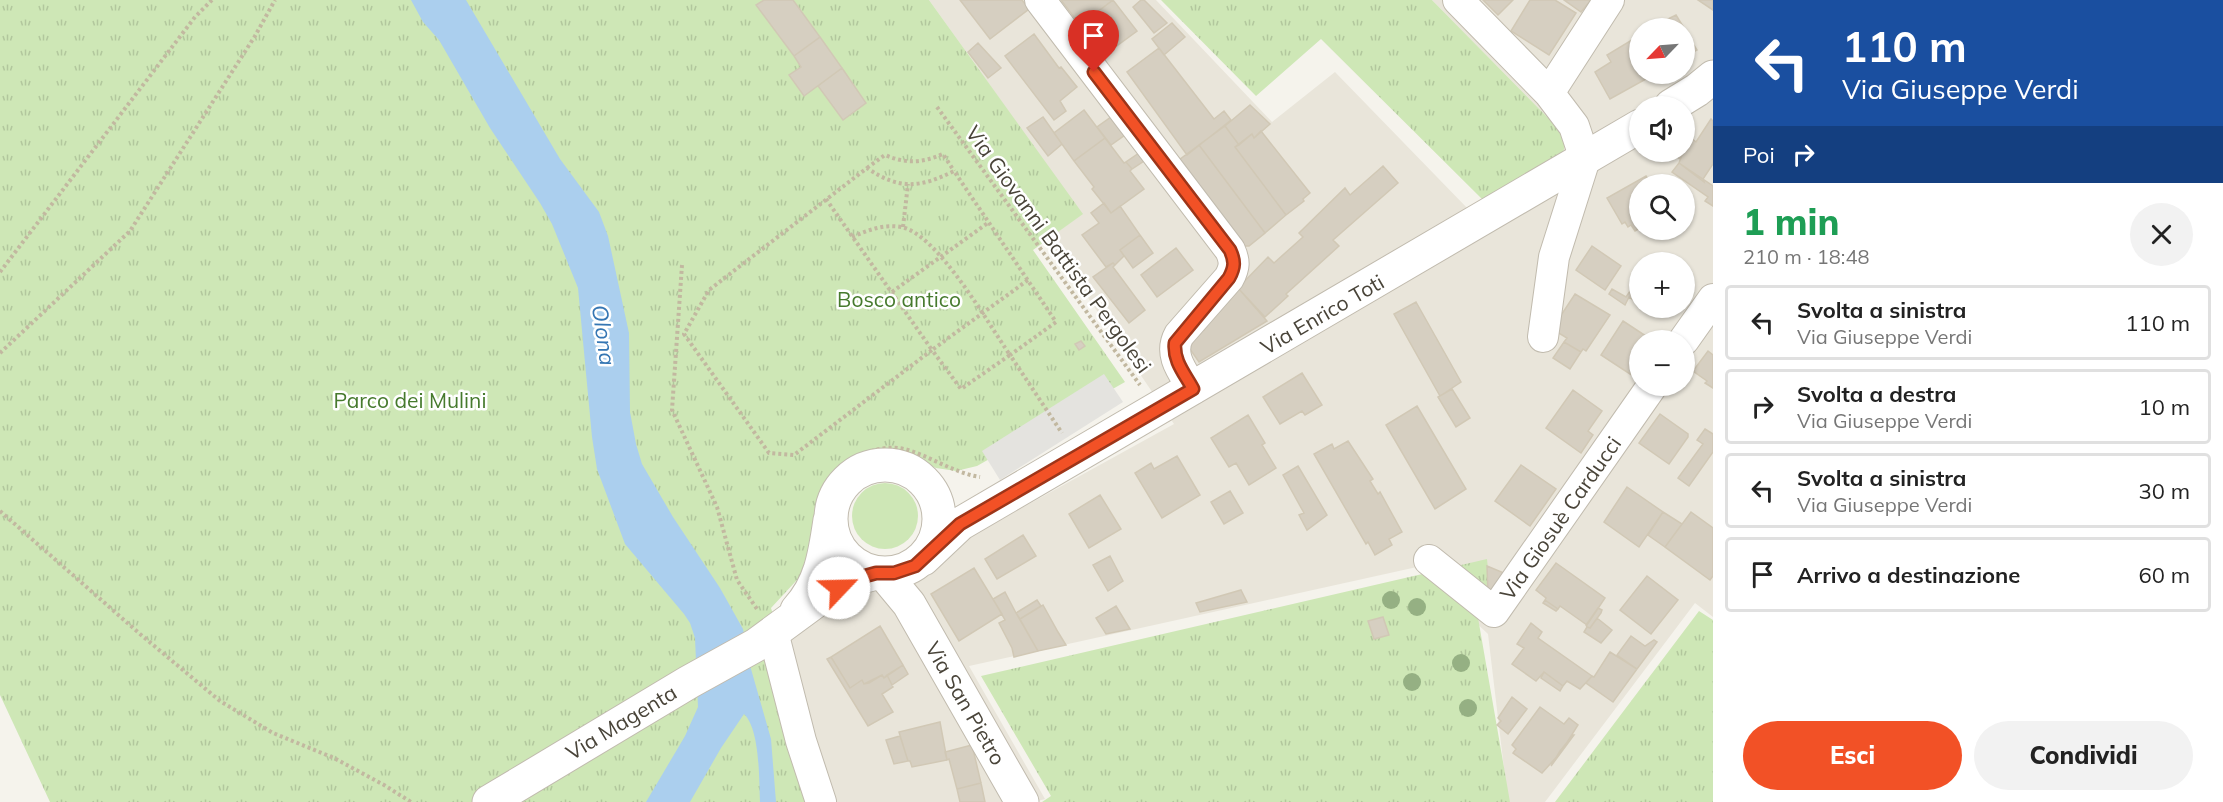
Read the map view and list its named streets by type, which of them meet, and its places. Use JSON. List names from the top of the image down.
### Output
{
  "streets": {
    "street": [
      "Via Enrico Toti",
      "Via Giosuè Carducci",
      "Via San Pietro",
      "Via Magenta"
    ],
    "path": ["Via Giovanni Battista Pergolesi"]
  },
  "crossings": [
    ["Via Giovanni Battista Pergolesi", "Via Enrico Toti"],
    ["Via Enrico Toti", "Via San Pietro"],
    ["Via Enrico Toti", "Via Magenta"]
  ],
  "water": ["Olona"],
  "parks": ["Bosco antico", "Parco dei Mulini"],
  "north": "bottom left",
  "page": {
    "turn": ["110 m", "Via Giuseppe Verdi"],
    "map_buttons": ["+", "−"],
    "then": "Poi",
    "heading": ["1 min", "210 m · 18:48"],
    "list": [
      {
        "name": "Svolta a sinistra",
        "note": "Via Giuseppe Verdi",
        "value": "110 m"
      },
      {
        "name": "Svolta a destra",
        "note": "Via Giuseppe Verdi",
        "value": "10 m"
      },
      {
        "name": "Svolta a sinistra",
        "note": "Via Giuseppe Verdi",
        "value": "30 m"
      },
      {
        "name": "Arrivo a destinazione",
        "value": "60 m"
      }
    ],
    "buttons": ["Esci", "Condividi"]
  }
}
